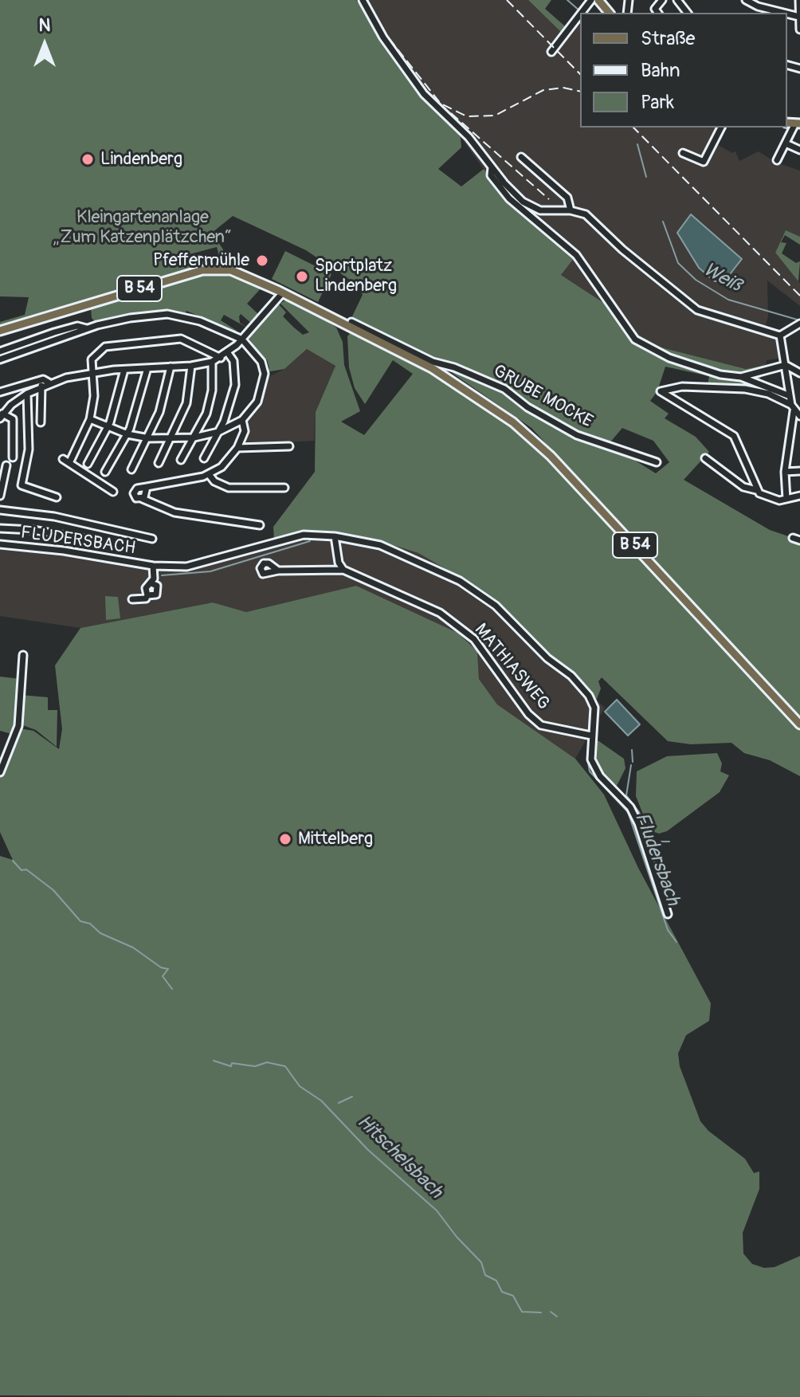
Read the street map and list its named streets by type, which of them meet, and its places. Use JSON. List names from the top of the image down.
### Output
{
  "streets": {
    "main road": ["B 54"],
    "street": ["GRUBE MOCKE", "FLUDERSBACH", "MATHIASWEG"]
  },
  "crossings": [
    ["B 54", "GRUBE MOCKE"],
    ["FLUDERSBACH", "MATHIASWEG"]
  ],
  "water": ["Weiß", "Fludersbach", "Hitschelsbach"],
  "parks": ["Kleingartenanlage „Zum Katzenplätzchen“"],
  "places": [
    "Lindenberg",
    "Pfeffermühle",
    "Sportplatz Lindenberg",
    "Mittelberg"
  ],
  "legend": ["Straße", "Bahn", "Park"],
  "north": "top"
}
